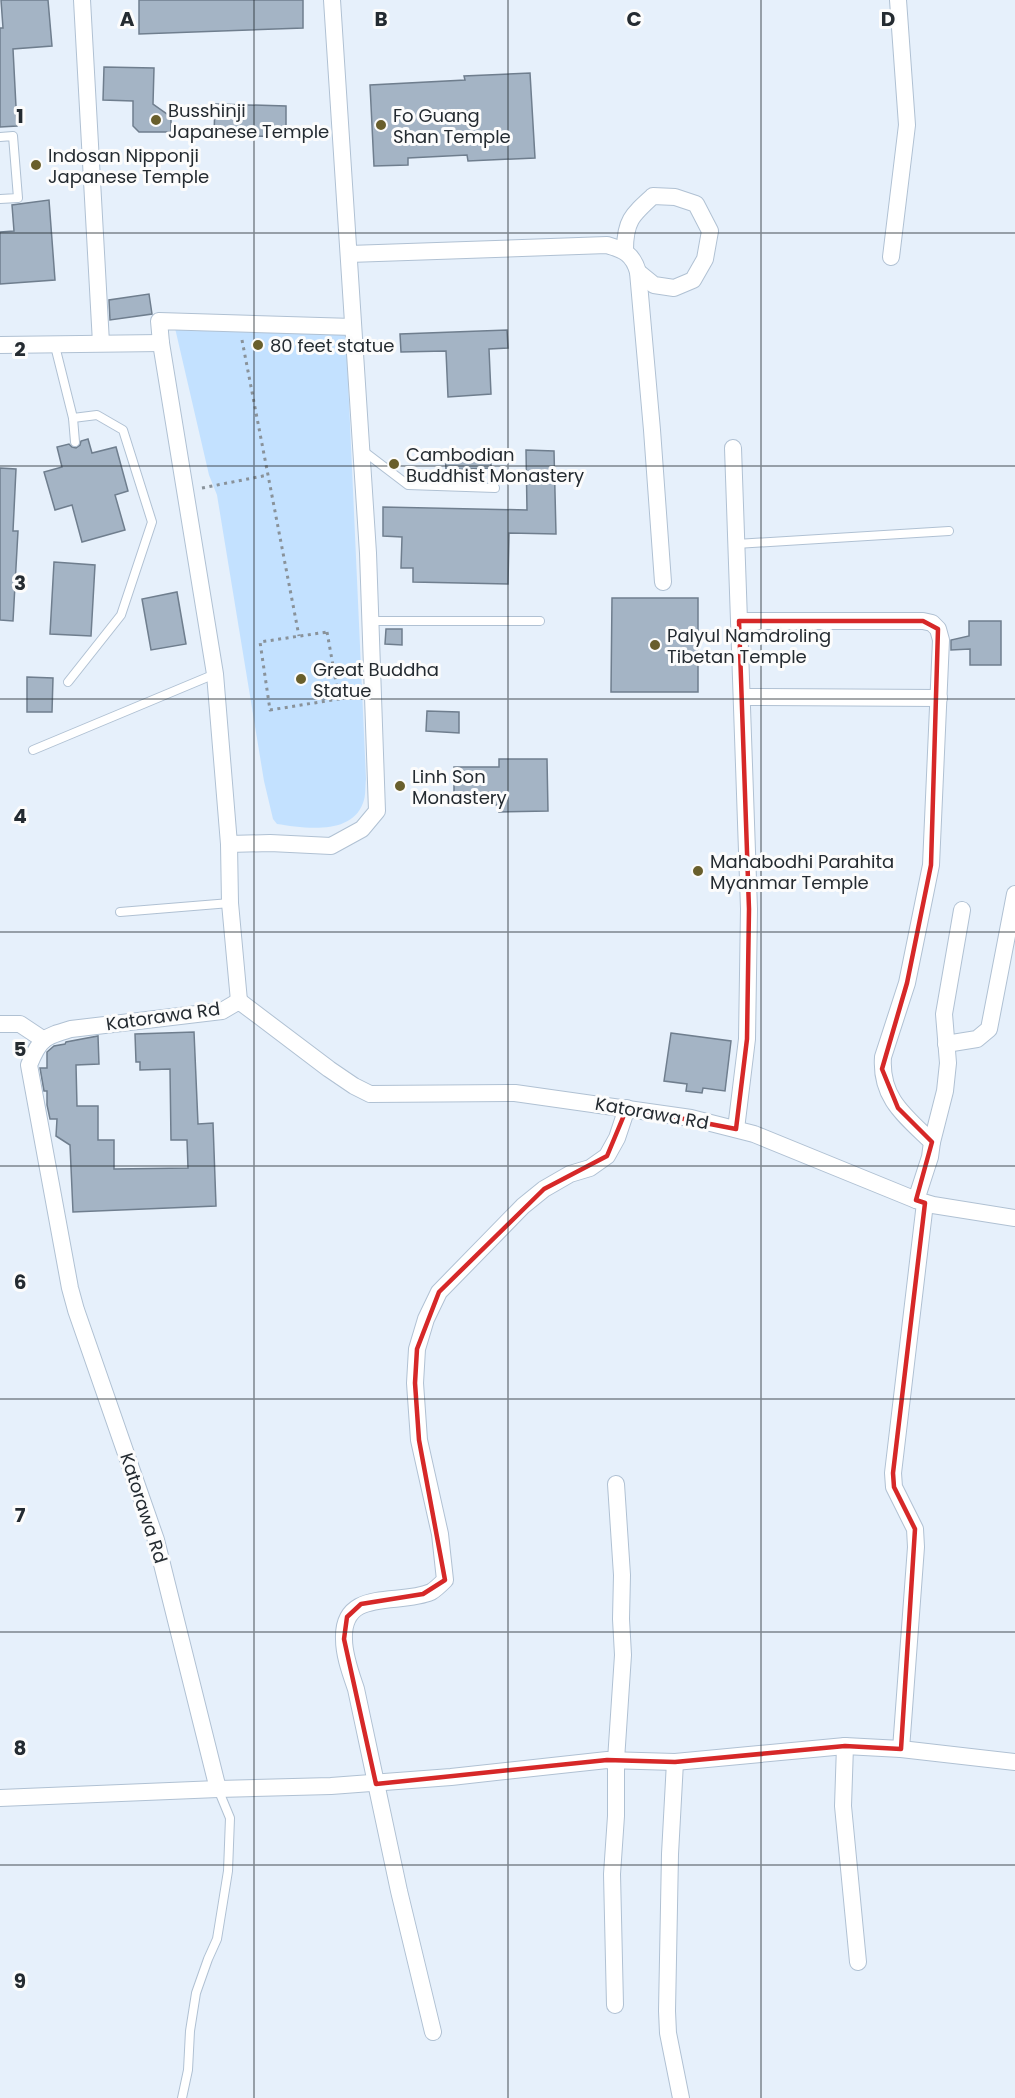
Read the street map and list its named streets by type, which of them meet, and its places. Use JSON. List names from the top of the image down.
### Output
{
  "streets": {
    "street": ["Katorawa Rd"]
  },
  "places": [
    "Busshinji Japanese Temple",
    "Fo Guang Shan Temple",
    "Indosan Nipponji Japanese Temple",
    "80 feet statue",
    "Cambodian Buddhist Monastery",
    "Palyul Namdroling Tibetan Temple",
    "Great Buddha Statue",
    "Linh Son Monastery",
    "Mahabodhi Parahita Myanmar Temple"
  ],
  "grid": {
    "columns": [
      "A",
      "B",
      "C",
      "D"
    ],
    "rows": [
      "1",
      "2",
      "3",
      "4",
      "5",
      "6",
      "7",
      "8",
      "9"
    ]
  }
}
